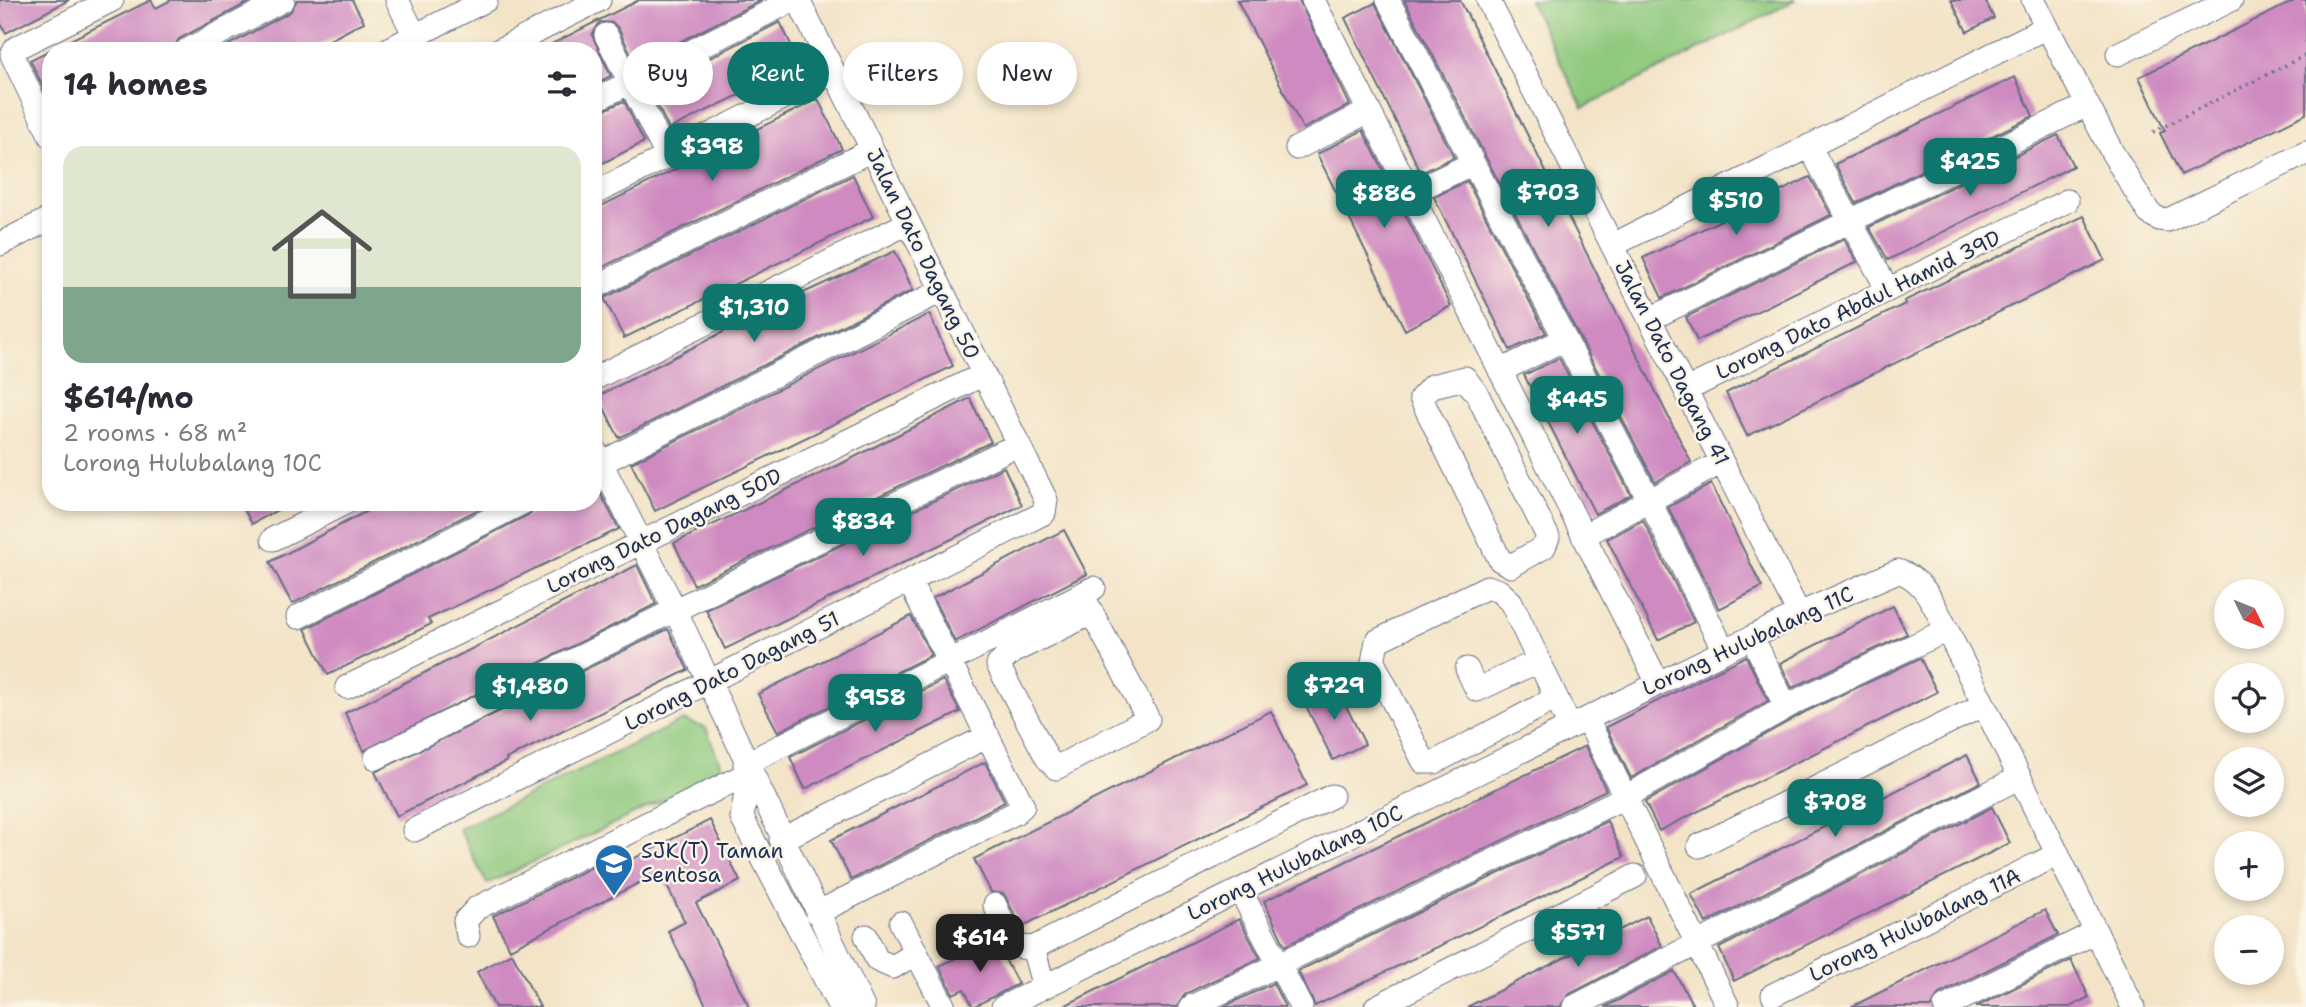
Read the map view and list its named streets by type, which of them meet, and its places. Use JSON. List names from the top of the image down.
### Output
{
  "streets": {
    "street": [
      "Jalan Dato Dagang 50",
      "Lorong Dato Abdul Hamid 39D",
      "Jalan Dato Dagang 41",
      "Lorong Dato Dagang 50D",
      "Lorong Hulubalang 11C",
      "Lorong Dato Dagang 51",
      "Lorong Hulubalang 10C",
      "Lorong Hulubalang 11A"
    ]
  },
  "crossings": [
    ["Jalan Dato Dagang 50", "Lorong Dato Dagang 50D"],
    ["Jalan Dato Dagang 50", "Lorong Dato Dagang 51"],
    ["Lorong Dato Abdul Hamid 39D", "Jalan Dato Dagang 41"],
    ["Jalan Dato Dagang 41", "Lorong Hulubalang 11C"],
    ["Lorong Hulubalang 11C", "Lorong Hulubalang 10C"]
  ],
  "places": {
    "school or university": ["SJK(T) Taman Sentosa"]
  },
  "north": "bottom right",
  "page": {
    "chip": [
      "Buy",
      "Rent",
      "Filters",
      "New"
    ],
    "heading": "14 homes",
    "price": [
      "$398",
      "$425",
      "$703",
      "$886",
      "$510",
      "$1,310",
      "$445",
      "$834",
      "$729",
      "$1,480",
      "$958",
      "$708",
      "$571",
      "$614"
    ],
    "list": [
      {
        "name": "$614/mo",
        "note": "2 rooms · 68 m² · Lorong Hulubalang 10C"
      }
    ],
    "map_buttons": ["+", "−"]
  }
}
